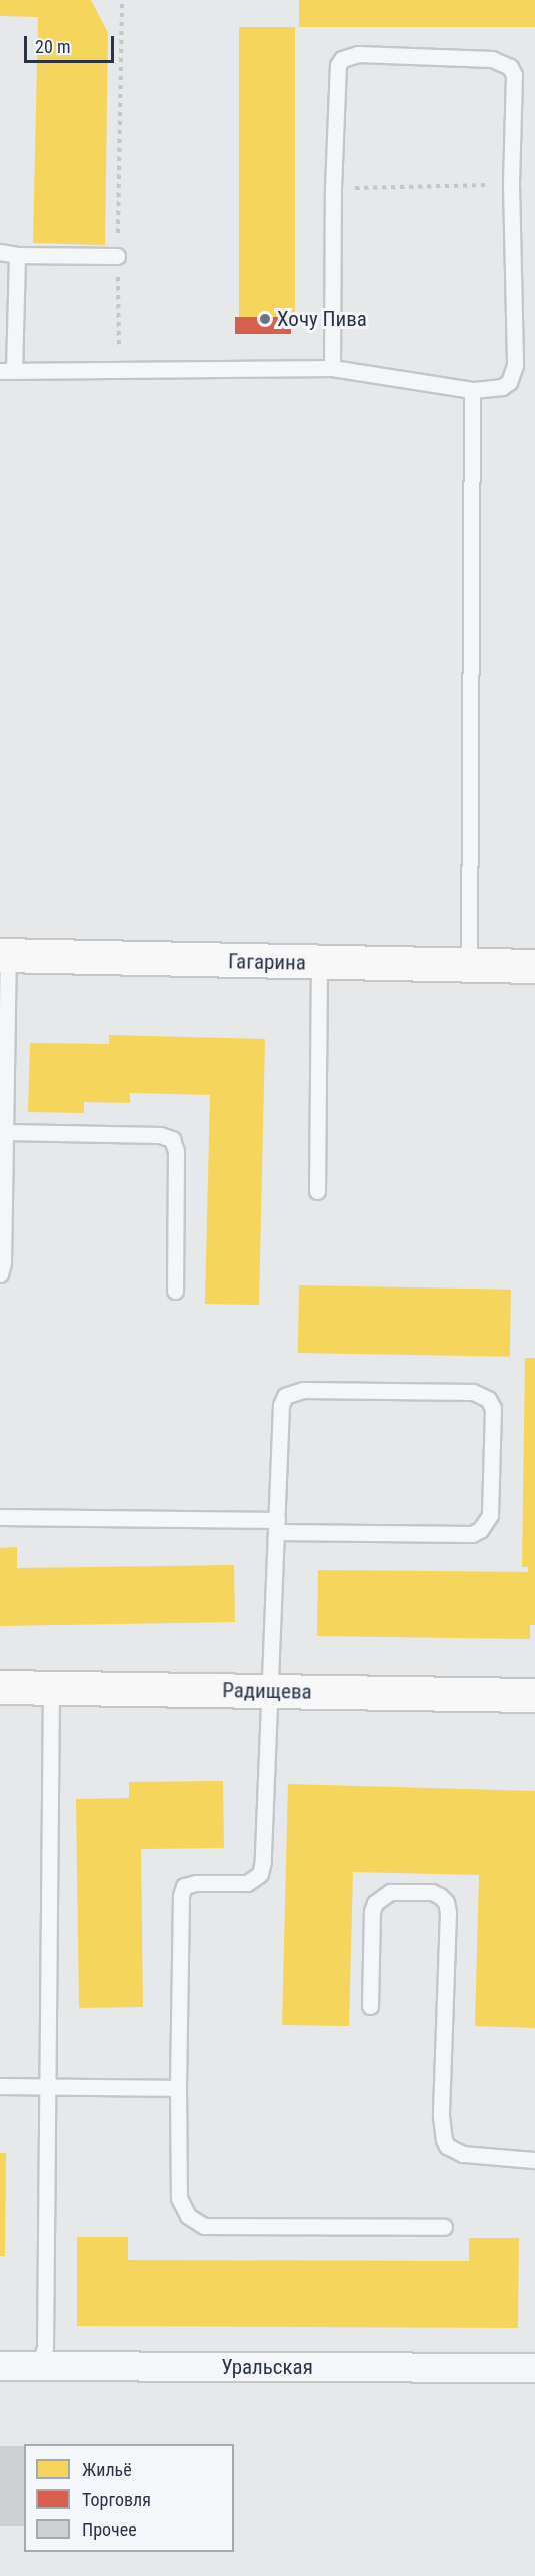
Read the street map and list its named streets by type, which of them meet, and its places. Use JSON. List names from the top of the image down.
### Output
{
  "streets": {
    "street": ["Гагарина", "Радищева", "Уральская"]
  },
  "places": ["Хочу Пива"],
  "legend": ["Жильё", "Торговля", "Прочее"],
  "scale_bar": "20 m"
}
